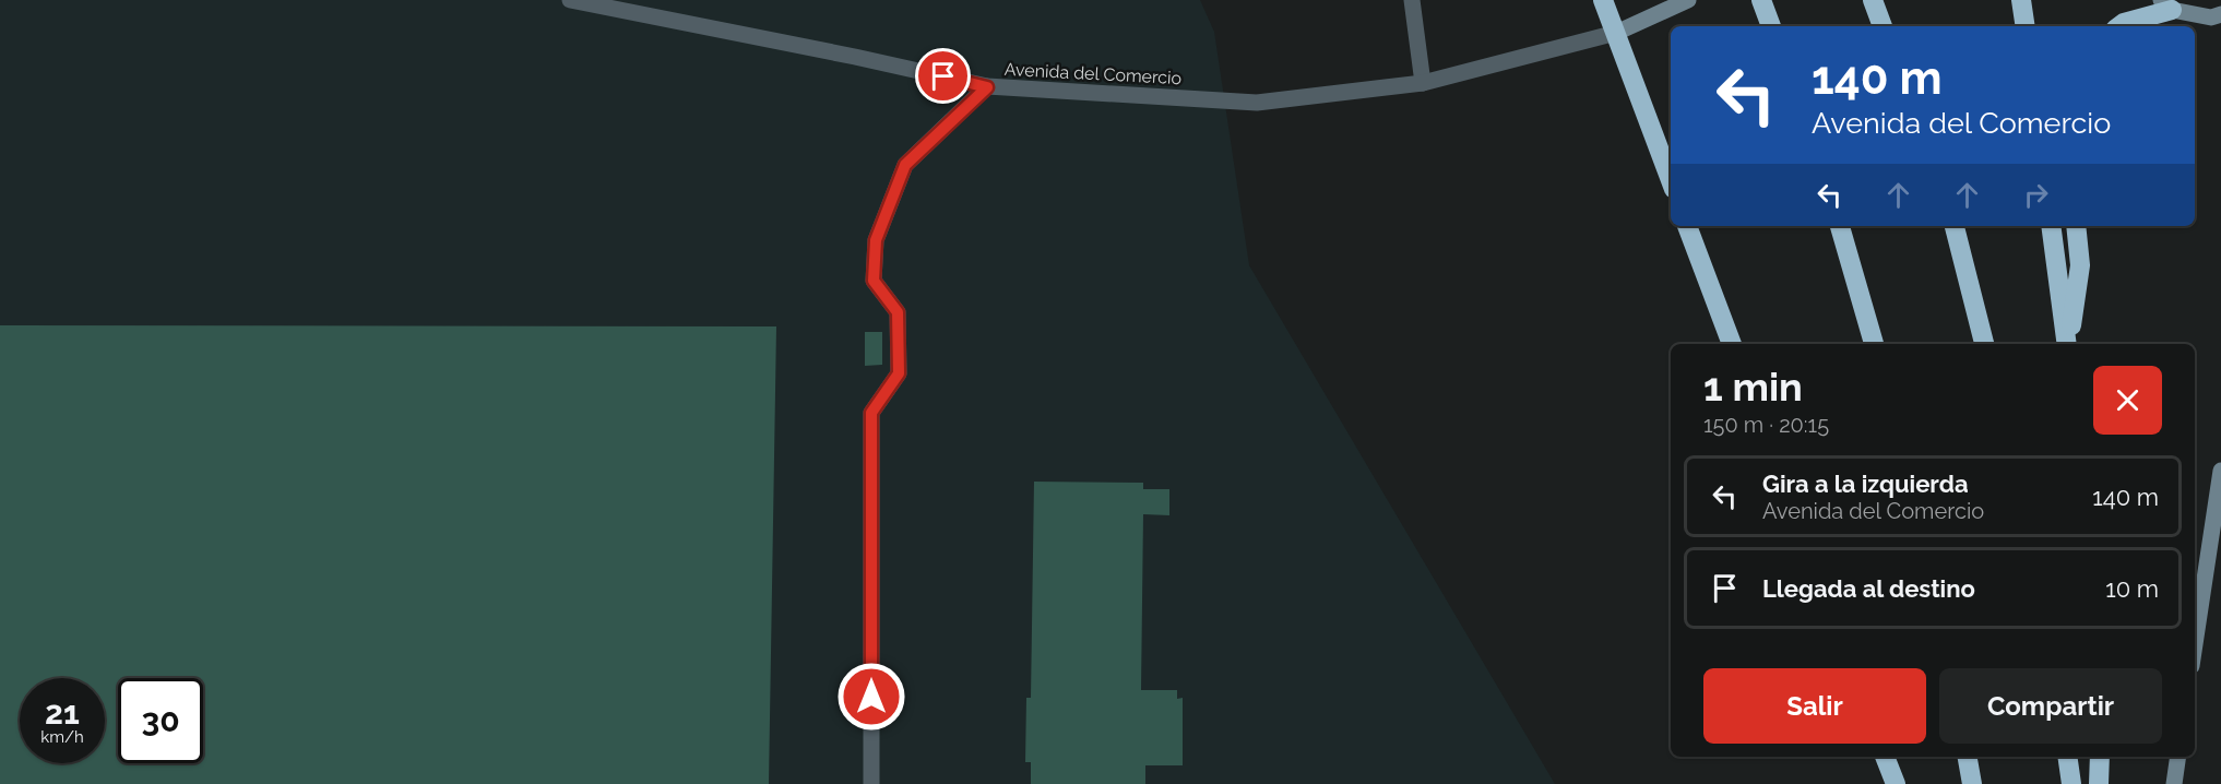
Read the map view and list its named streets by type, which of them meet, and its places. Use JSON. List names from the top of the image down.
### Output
{
  "streets": {
    "street": ["Avenida del Comercio"]
  },
  "page": {
    "turn": ["140 m", "Avenida del Comercio"],
    "heading": ["1 min", "150 m · 20:15"],
    "list": [
      {
        "name": "Gira a la izquierda",
        "note": "Avenida del Comercio",
        "value": "140 m"
      },
      {
        "name": "Llegada al destino",
        "value": "10 m"
      }
    ],
    "buttons": ["Salir", "Compartir"],
    "speed": "21 km/h",
    "limit": "30"
  }
}
